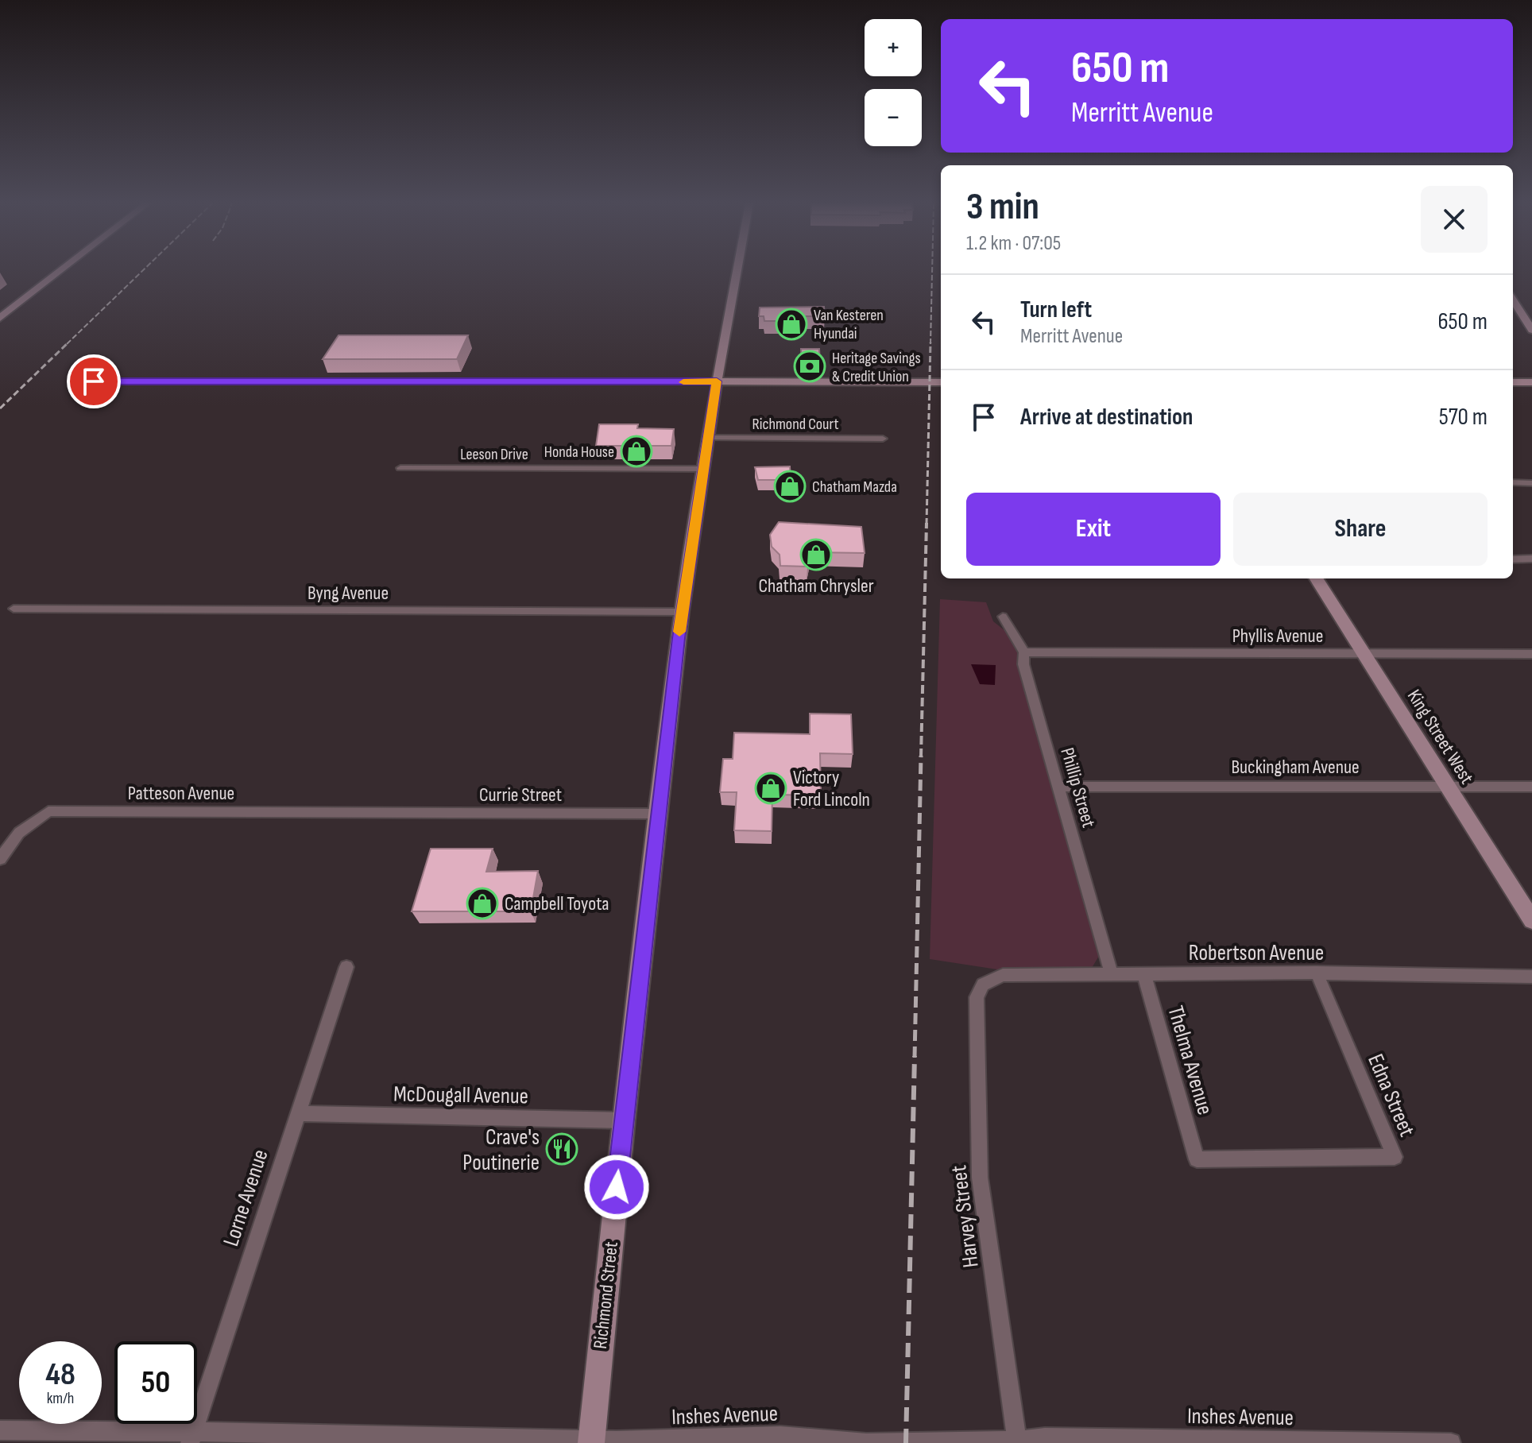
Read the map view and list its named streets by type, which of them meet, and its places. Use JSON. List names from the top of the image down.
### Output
{
  "streets": {
    "main road": ["King Street West", "Richmond Street"],
    "street": [
      "Richmond Court",
      "Leeson Drive",
      "Byng Avenue",
      "Phyllis Avenue",
      "Buckingham Avenue",
      "Phillip Street",
      "Patteson Avenue",
      "Currie Street",
      "Robertson Avenue",
      "Thelma Avenue",
      "McDougall Avenue",
      "Edna Street",
      "Lorne Avenue",
      "Harvey Street",
      "Inshes Avenue"
    ]
  },
  "crossings": [
    ["Richmond Court", "Richmond Street"],
    ["Leeson Drive", "Richmond Street"],
    ["Byng Avenue", "Richmond Street"],
    ["Phyllis Avenue", "King Street West"],
    ["Phyllis Avenue", "Phillip Street"],
    ["King Street West", "Buckingham Avenue"],
    ["Buckingham Avenue", "Phillip Street"],
    ["Phillip Street", "Robertson Avenue"],
    ["Patteson Avenue", "Currie Street"],
    ["Currie Street", "Richmond Street"],
    ["Robertson Avenue", "Thelma Avenue"],
    ["Robertson Avenue", "Edna Street"],
    ["Robertson Avenue", "Harvey Street"],
    ["Thelma Avenue", "Edna Street"],
    ["McDougall Avenue", "Lorne Avenue"],
    ["McDougall Avenue", "Richmond Street"],
    ["Lorne Avenue", "Inshes Avenue"],
    ["Harvey Street", "Inshes Avenue"],
    ["Richmond Street", "Inshes Avenue"]
  ],
  "places": {
    "shop": [
      "Van Kesteren Hyundai",
      "Honda House",
      "Chatham Mazda",
      "Chatham Chrysler",
      "Victory Ford Lincoln",
      "Campbell Toyota"
    ],
    "bank": ["Heritage Savings & Credit Union"],
    "restaurant": ["Crave's Poutinerie"]
  },
  "page": {
    "map_buttons": ["+", "−"],
    "turn": ["650 m", "Merritt Avenue"],
    "heading": ["3 min", "1.2 km · 07:05"],
    "list": [
      {
        "name": "Turn left",
        "note": "Merritt Avenue",
        "value": "650 m"
      },
      {
        "name": "Arrive at destination",
        "value": "570 m"
      }
    ],
    "buttons": ["Exit", "Share"],
    "speed": "48 km/h",
    "limit": "50"
  }
}
